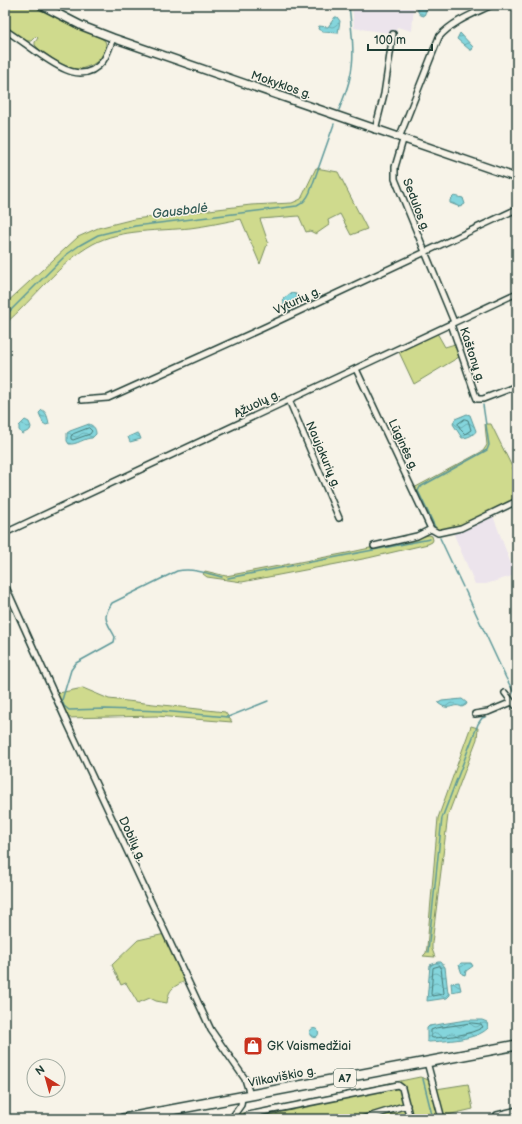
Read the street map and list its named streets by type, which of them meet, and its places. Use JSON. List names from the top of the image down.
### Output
{
  "streets": {
    "highway": ["Vilkaviškio g.", "A7"],
    "main road": ["Mokyklos g."],
    "street": [
      "Sedulos g.",
      "Vyturių g.",
      "Kaštonų g.",
      "Ąžuolų g.",
      "Lūginės g.",
      "Naujakurių g.",
      "Dobilų g."
    ]
  },
  "crossings": [
    ["Mokyklos g.", "Sedulos g."],
    ["Sedulos g.", "Vyturių g."],
    ["Sedulos g.", "Kaštonų g."],
    ["Sedulos g.", "Ąžuolų g."],
    ["Kaštonų g.", "Ąžuolų g."],
    ["Ąžuolų g.", "Lūginės g."],
    ["Ąžuolų g.", "Naujakurių g."],
    ["Dobilų g.", "Vilkaviškio g."]
  ],
  "water": ["Gausbalė"],
  "places": {
    "shop": ["GK Vaismedžiai"]
  },
  "scale_bar": "100 m",
  "north": "top left"
}
